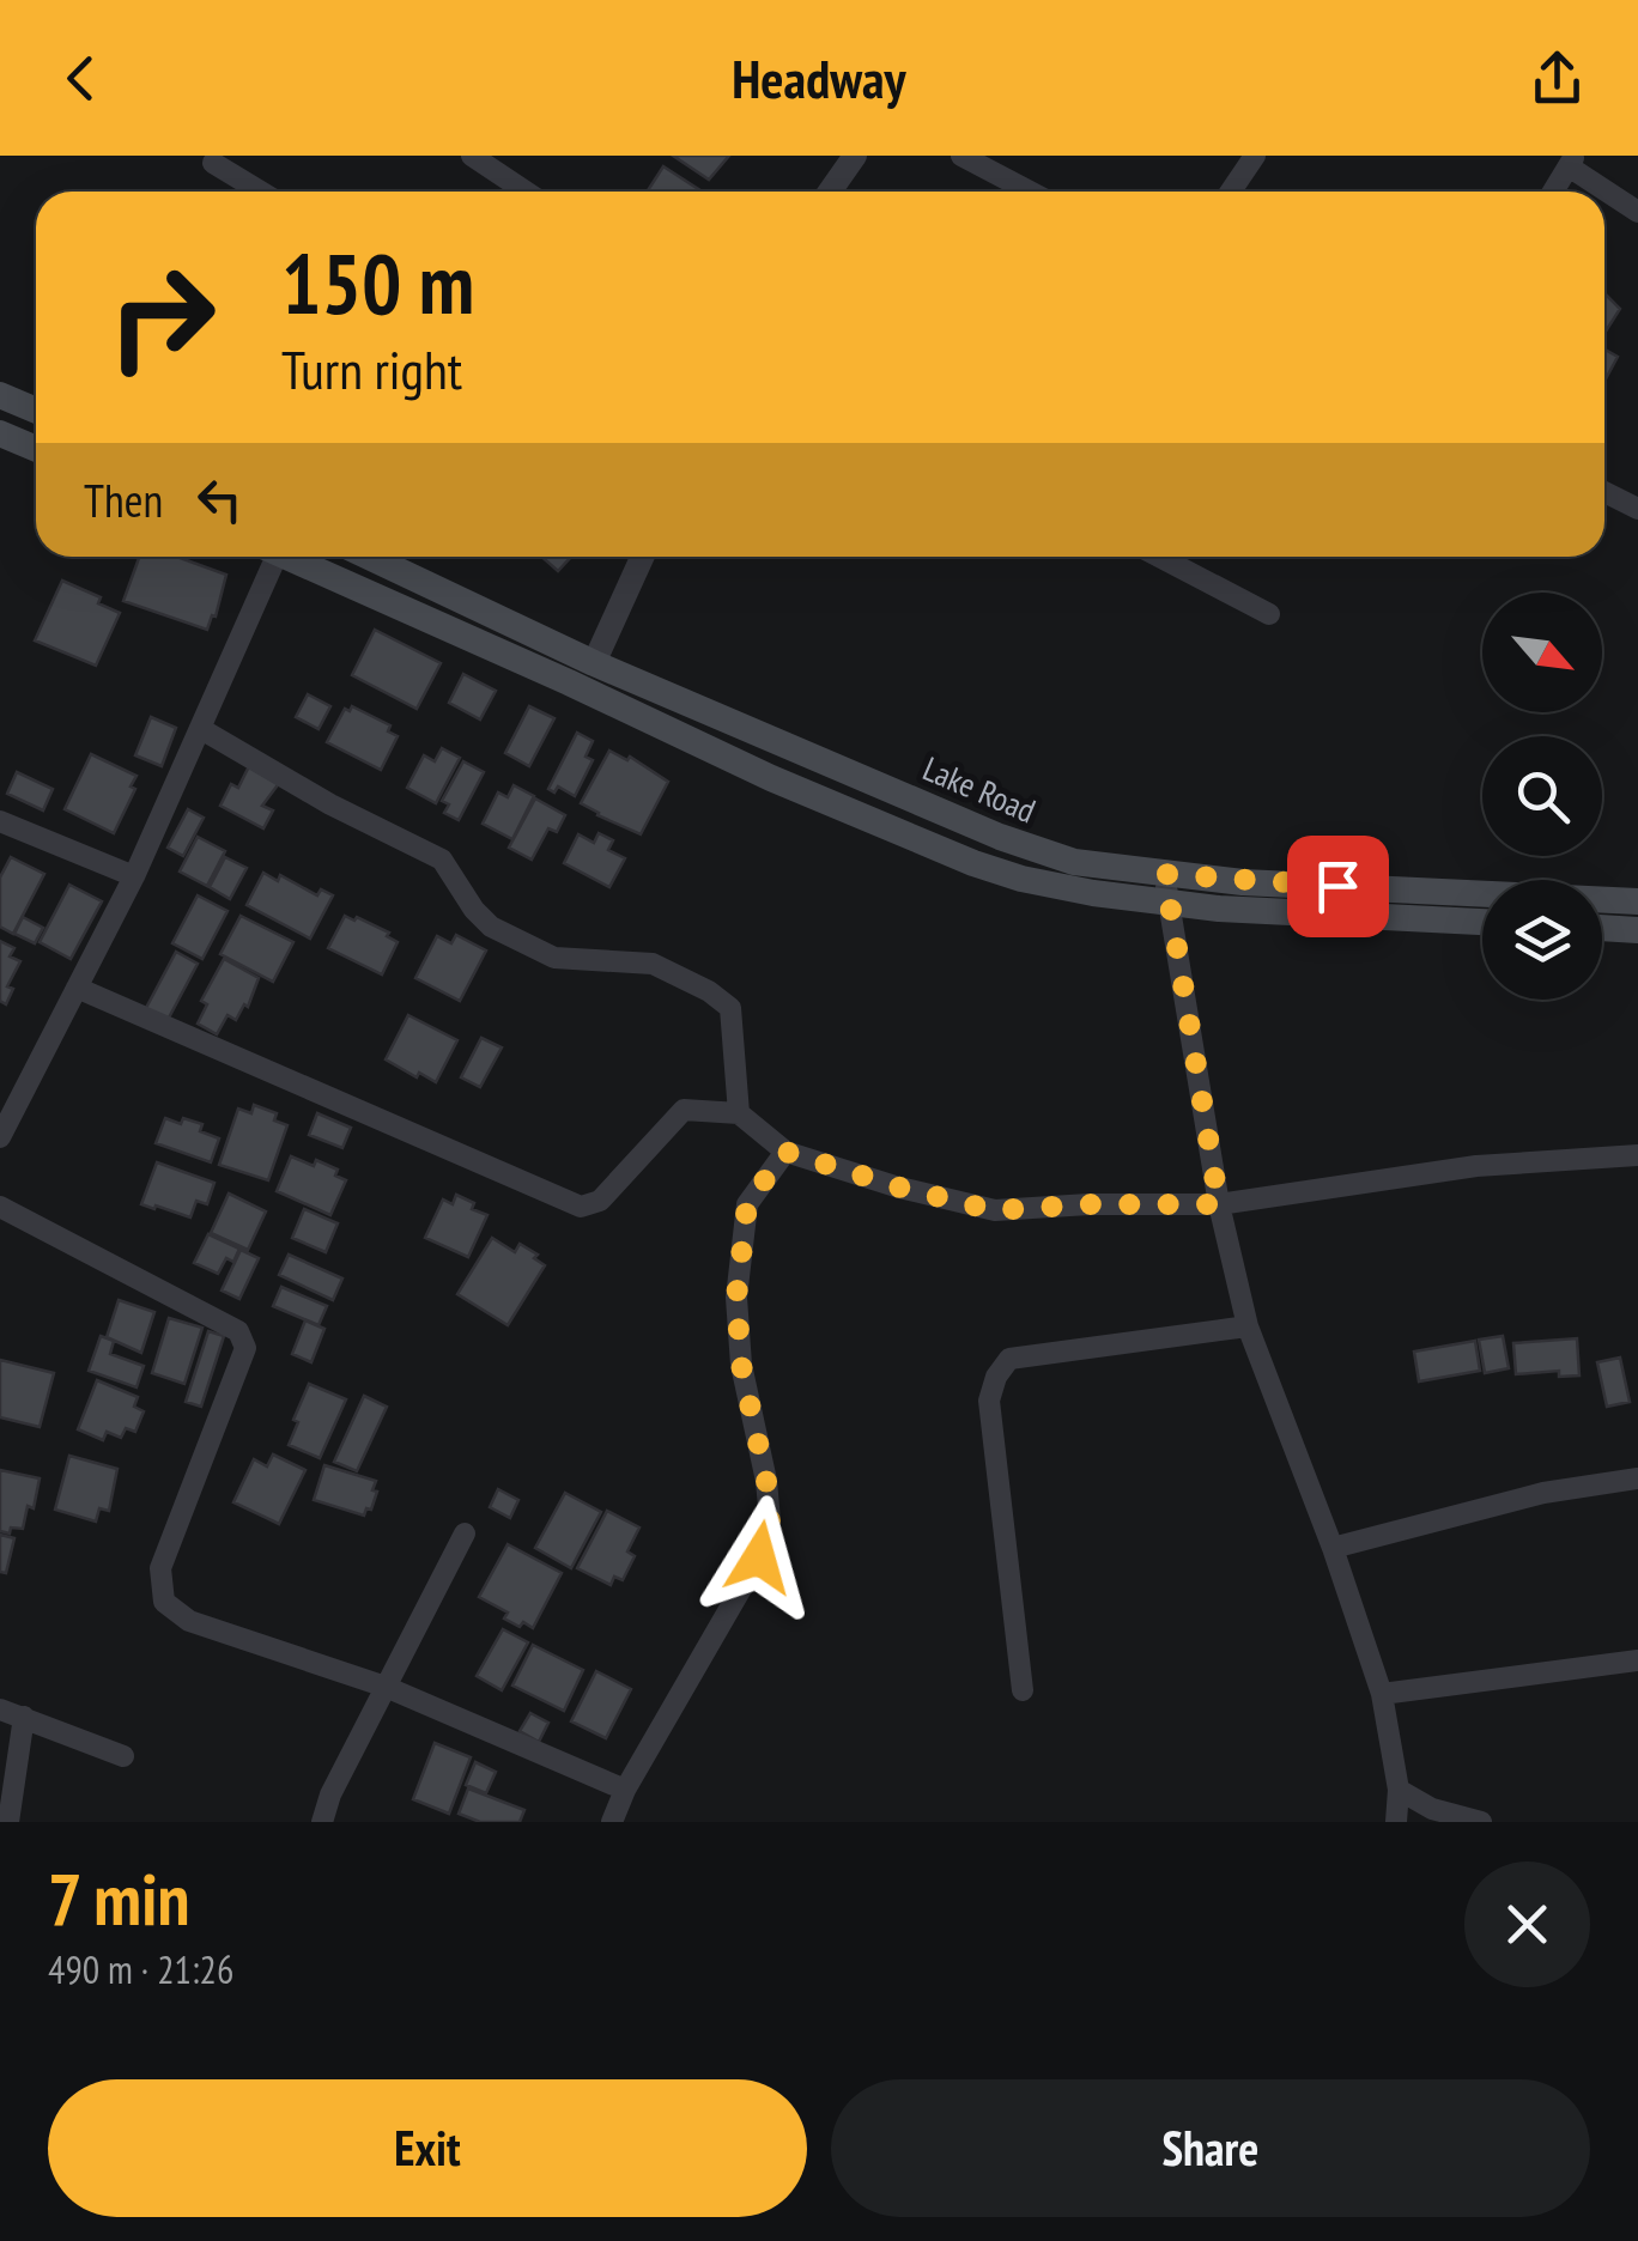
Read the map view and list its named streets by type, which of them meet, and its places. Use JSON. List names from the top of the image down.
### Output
{
  "streets": {
    "main road": ["Lake Road"]
  },
  "north": "bottom right",
  "page": {
    "header": "Headway",
    "turn": ["150 m", "Turn right"],
    "then": "Then",
    "heading": ["7 min", "490 m · 21:26"],
    "buttons": ["Exit", "Share"]
  }
}
